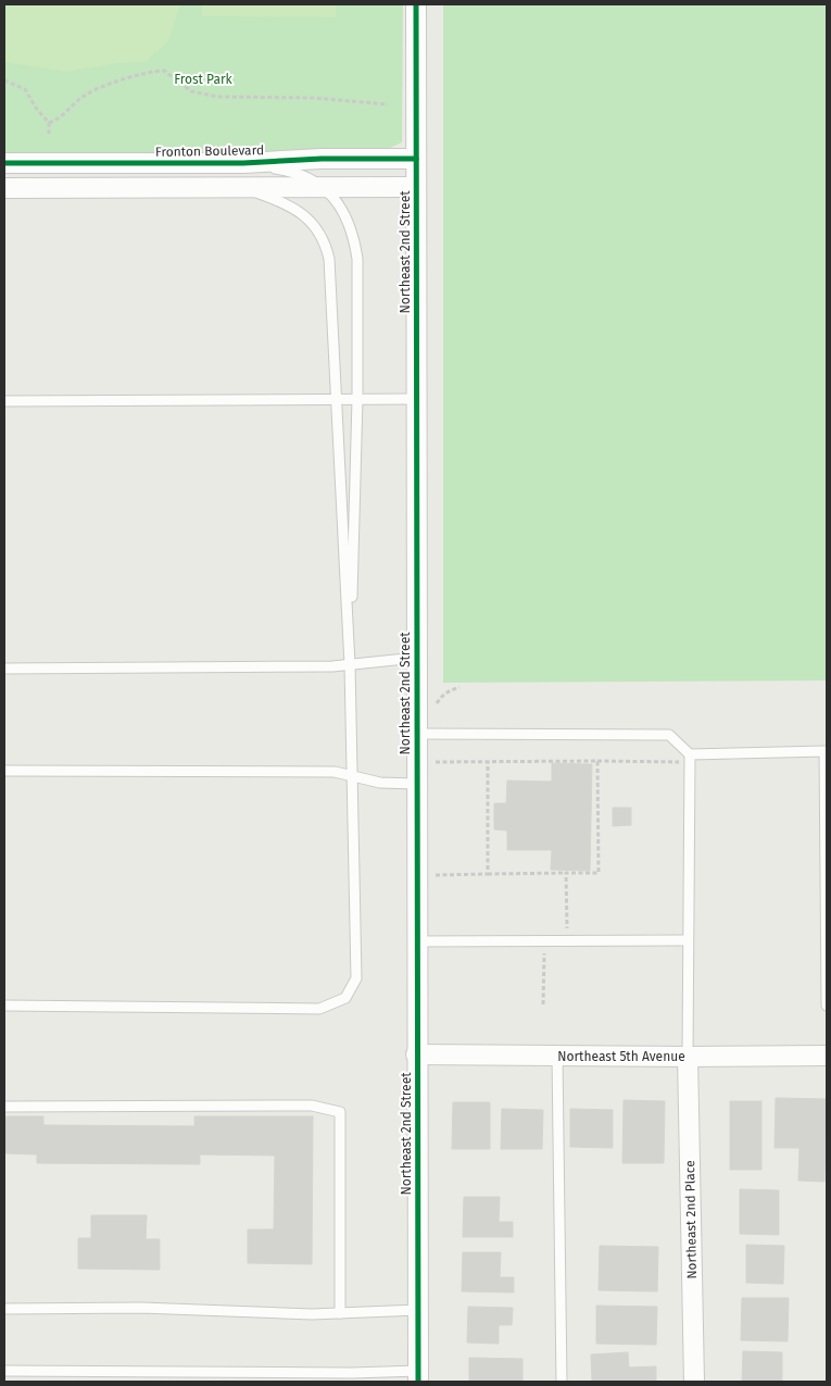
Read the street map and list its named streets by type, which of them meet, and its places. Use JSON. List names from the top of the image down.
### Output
{
  "streets": {
    "street": [
      "Fronton Boulevard",
      "Northeast 2nd Street",
      "Northeast 5th Avenue",
      "Northeast 2nd Place"
    ]
  },
  "crossings": [
    ["Fronton Boulevard", "Northeast 2nd Street"],
    ["Northeast 2nd Street", "Northeast 5th Avenue"],
    ["Northeast 5th Avenue", "Northeast 2nd Place"]
  ],
  "parks": ["Frost Park"]
}
